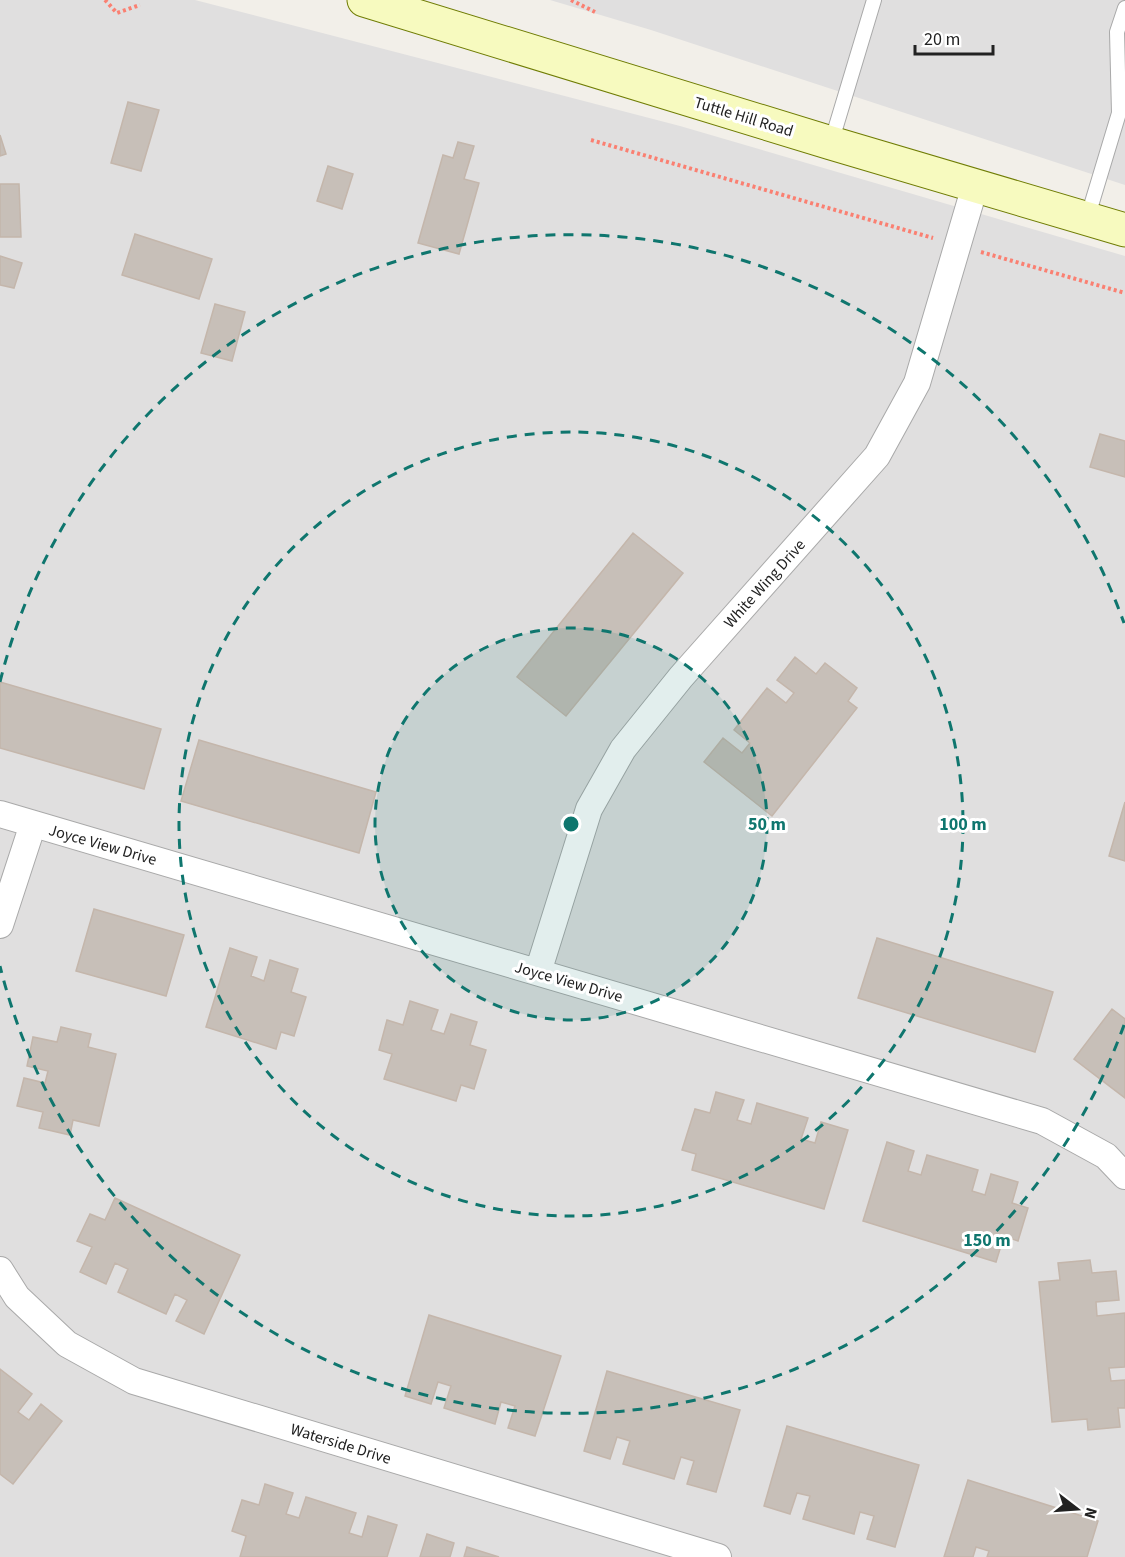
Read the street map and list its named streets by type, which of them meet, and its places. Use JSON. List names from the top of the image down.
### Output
{
  "streets": {
    "main road": ["Tuttle Hill Road"],
    "street": ["White Wing Drive", "Joyce View Drive", "Waterside Drive"]
  },
  "crossings": [
    ["Tuttle Hill Road", "White Wing Drive"],
    ["White Wing Drive", "Joyce View Drive"]
  ],
  "scale_bar": "20 m",
  "north": "right",
  "rings": ["50 m", "100 m", "150 m"]
}
